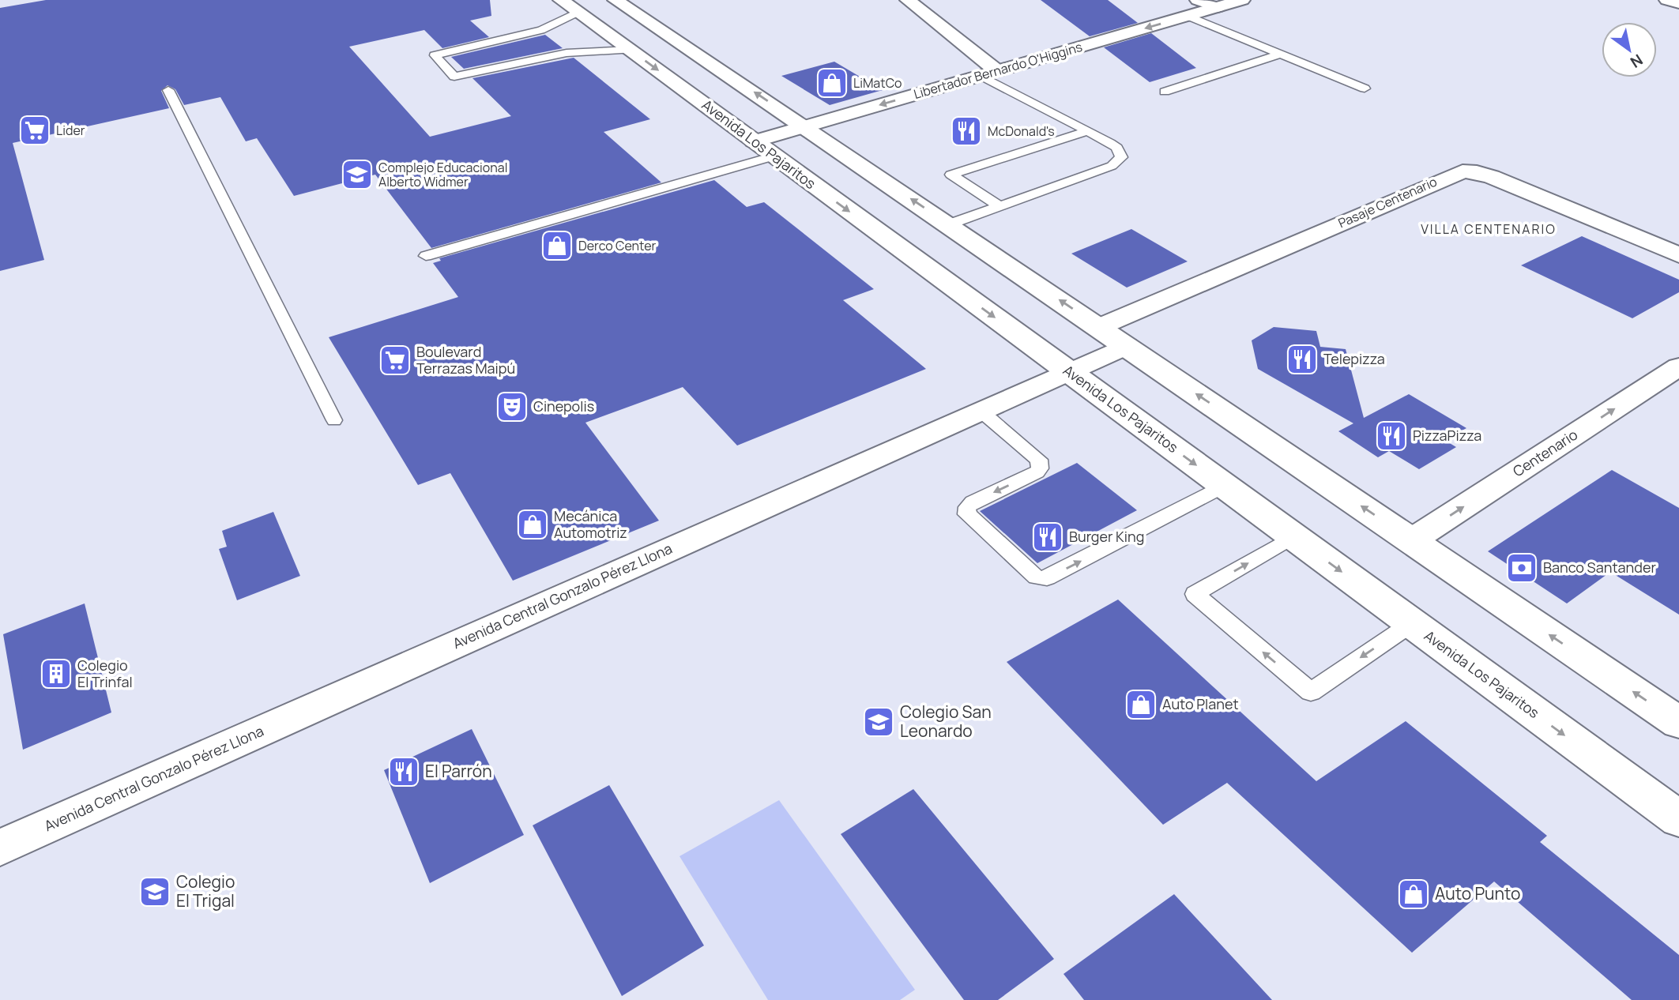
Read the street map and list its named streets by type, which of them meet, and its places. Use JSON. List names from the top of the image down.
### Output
{
  "streets": {
    "street": [
      "Libertador Bernardo O'Higgins",
      "Avenida Los Pajaritos",
      "Pasaje Centenario",
      "Centenario",
      "Avenida Central Gonzalo Pérez Llona"
    ]
  },
  "crossings": [
    ["Libertador Bernardo O'Higgins", "Avenida Los Pajaritos"],
    ["Avenida Los Pajaritos", "Avenida Central Gonzalo Pérez Llona"]
  ],
  "one_way": ["Libertador Bernardo O'Higgins", "Centenario"],
  "districts": ["VILLA CENTENARIO"],
  "places": {
    "shop": [
      "LiMatCo",
      "Derco Center",
      "Mecánica Automotriz",
      "Auto Planet",
      "Auto Punto"
    ],
    "supermarket": ["Lider", "Boulevard Terrazas Maipú"],
    "restaurant": [
      "McDonald's",
      "Telepizza",
      "PizzaPizza",
      "Burger King",
      "El Parrón"
    ],
    "school or university": ["Complejo Educacional Alberto Widmer", "Colegio San Leonardo", "Colegio El Trigal"],
    "theatre": ["Cinepolis"],
    "bank": ["Banco Santander"],
    "building": ["Colegio El Trinfal"]
  },
  "north": "bottom right"
}
